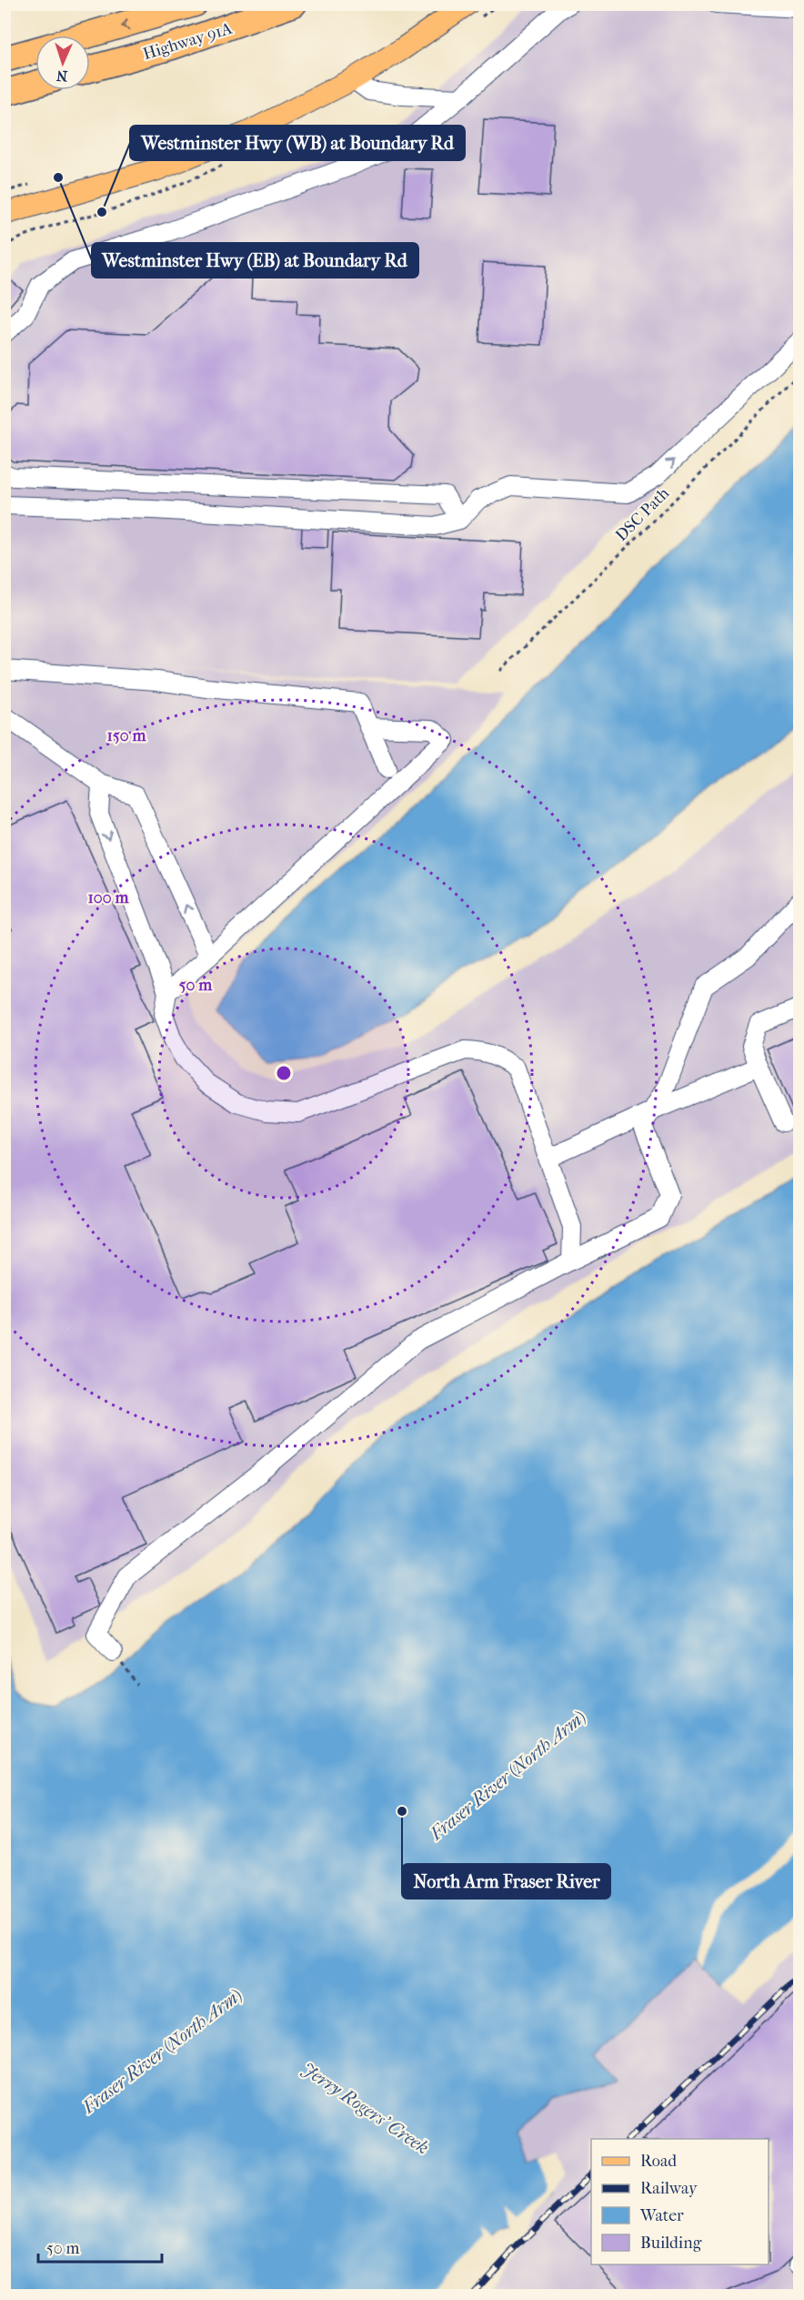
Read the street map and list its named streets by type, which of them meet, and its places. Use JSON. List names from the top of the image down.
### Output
{
  "streets": {
    "highway": ["Highway 91A"],
    "path": ["DSC Path"]
  },
  "water": ["Fraser River (North Arm)", "Jerry Rogers' Creek"],
  "places": ["Westminster Hwy (EB) at Boundary Rd", "Westminster Hwy (WB) at Boundary Rd", "North Arm Fraser River"],
  "legend": [
    "Road",
    "Railway",
    "Water",
    "Building"
  ],
  "scale_bar": "50 m",
  "north": "bottom",
  "rings": ["150 m", "100 m", "50 m"]
}
